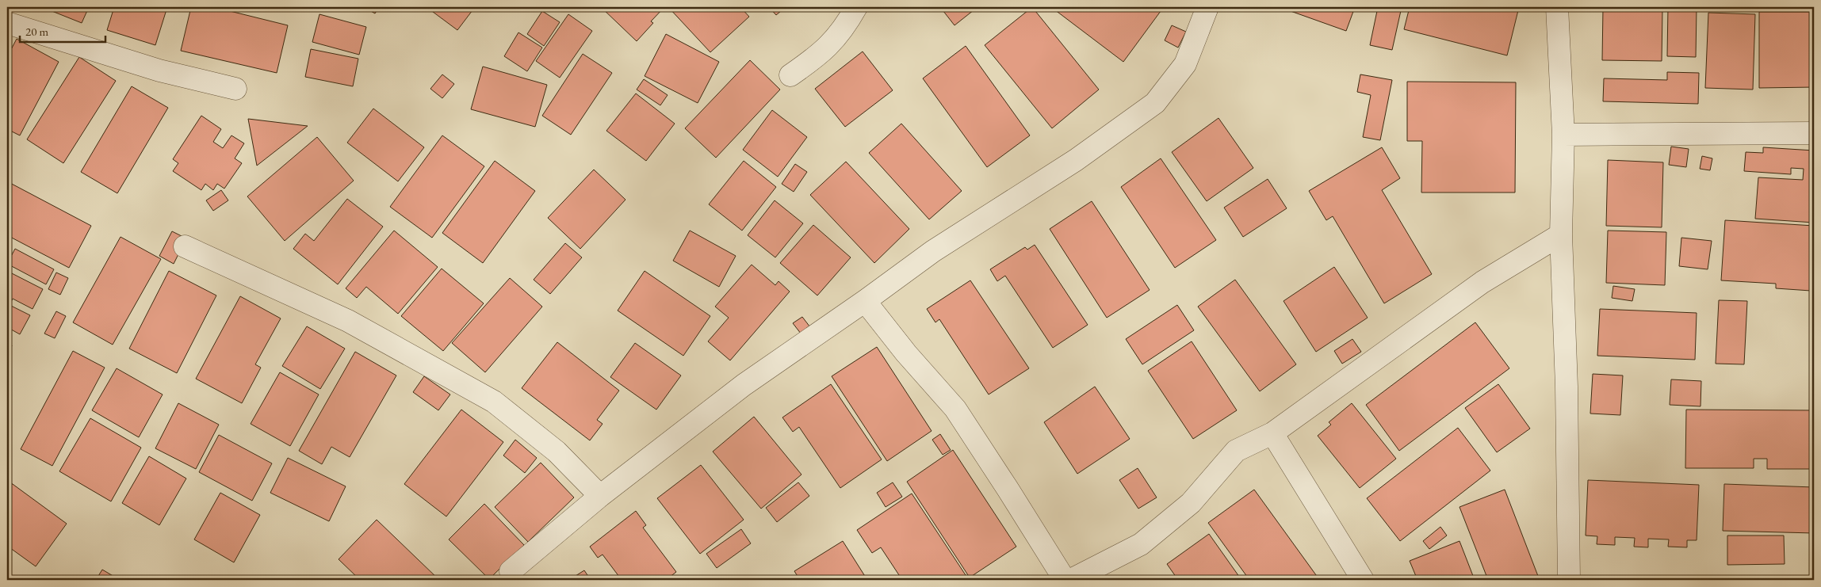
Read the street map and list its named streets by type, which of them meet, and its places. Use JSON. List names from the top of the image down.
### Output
{
  "scale_bar": "20 m"
}
